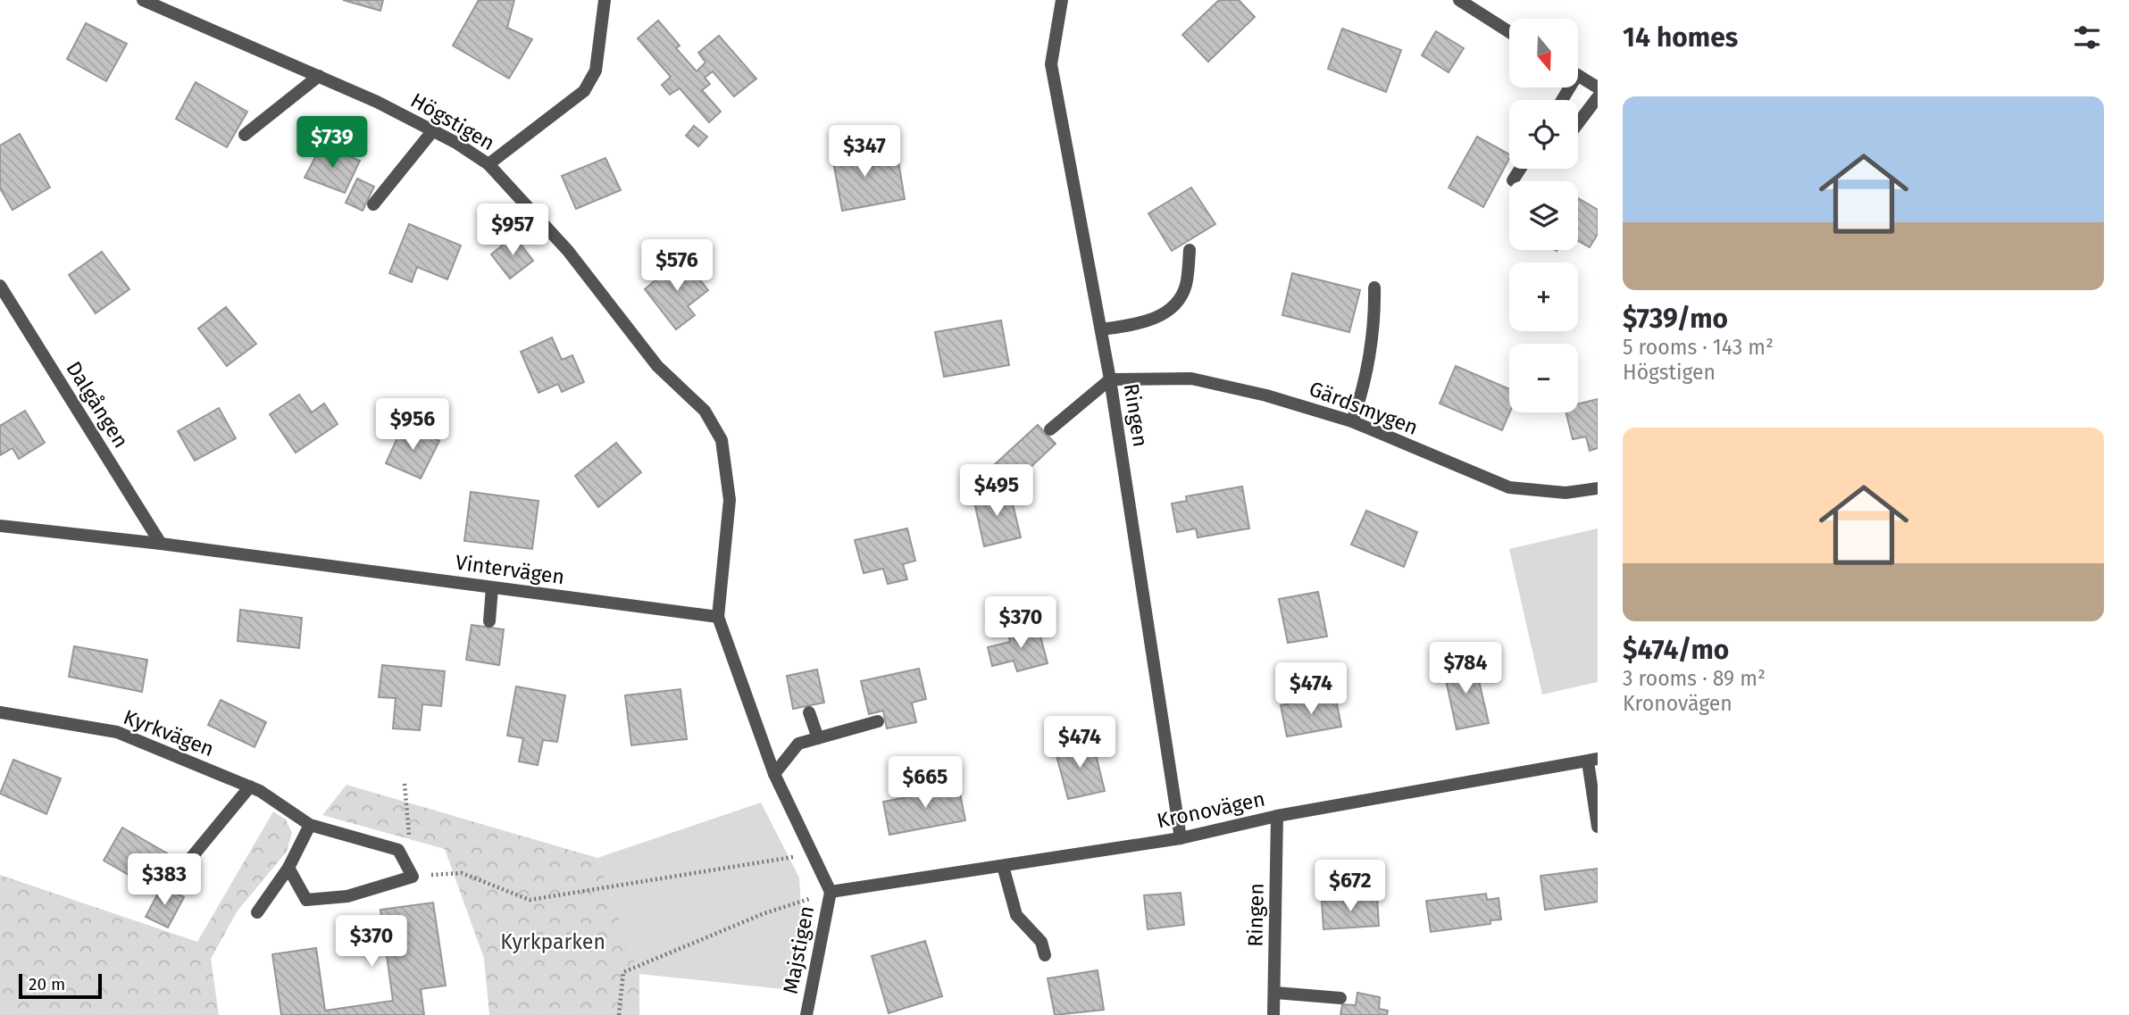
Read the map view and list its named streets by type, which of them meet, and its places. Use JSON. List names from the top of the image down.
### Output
{
  "streets": {
    "street": [
      "Högstigen",
      "Dalgången",
      "Gärdsmygen",
      "Ringen",
      "Vintervägen",
      "Kyrkvägen",
      "Kronovägen",
      "Majstigen"
    ]
  },
  "crossings": [
    ["Högstigen", "Vintervägen"],
    ["Dalgången", "Vintervägen"],
    ["Gärdsmygen", "Ringen"],
    ["Ringen", "Kronovägen"],
    ["Kronovägen", "Majstigen"]
  ],
  "parks": ["Kyrkparken"],
  "scale_bar": "20 m",
  "north": "bottom",
  "page": {
    "heading": "14 homes",
    "map_buttons": ["+", "−"],
    "list": [
      {
        "name": "$739/mo",
        "note": "5 rooms · 143 m² · Högstigen"
      },
      {
        "name": "$474/mo",
        "note": "3 rooms · 89 m² · Kronovägen"
      }
    ],
    "price": [
      "$739",
      "$347",
      "$957",
      "$576",
      "$956",
      "$495",
      "$370",
      "$784",
      "$474",
      "$474",
      "$665",
      "$383",
      "$672",
      "$370"
    ],
    "scale": "20 m"
  }
}
